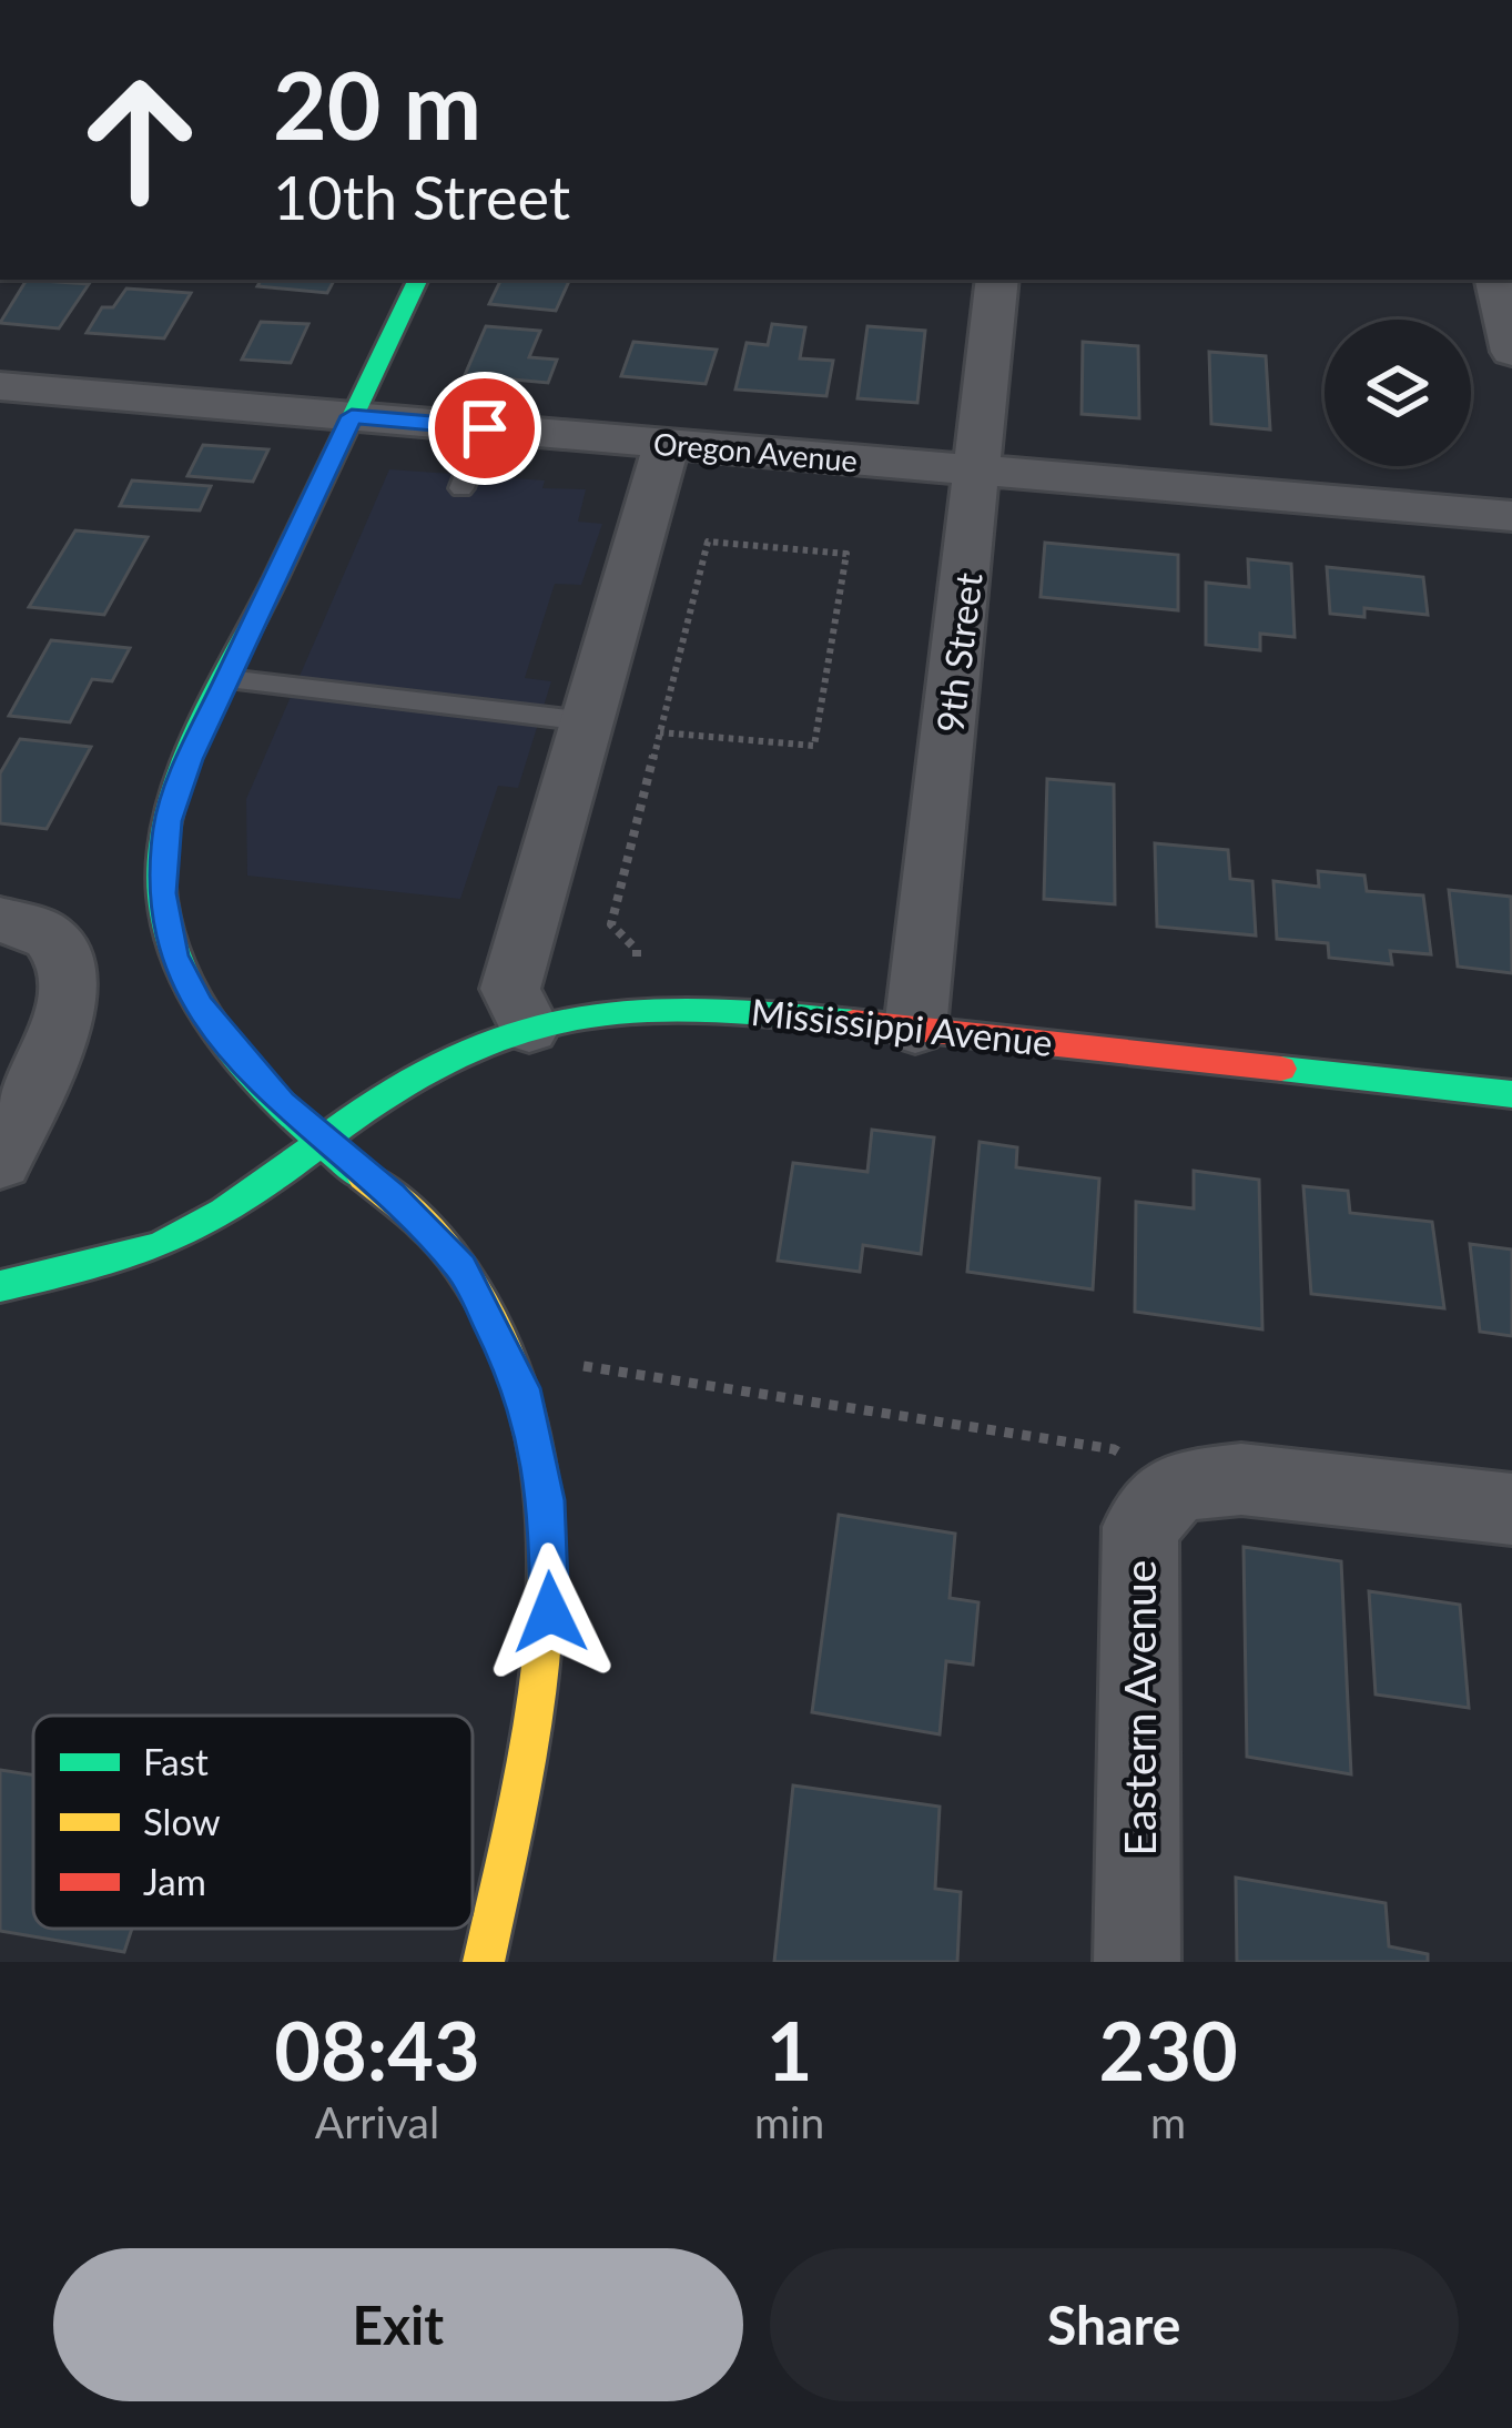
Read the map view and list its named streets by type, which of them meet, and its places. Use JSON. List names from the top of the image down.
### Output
{
  "streets": {
    "street": [
      "Oregon Avenue",
      "9th Street",
      "Mississippi Avenue",
      "Eastern Avenue"
    ]
  },
  "crossings": [
    ["Oregon Avenue", "9th Street"],
    ["9th Street", "Mississippi Avenue"]
  ],
  "legend": ["Fast", "Slow", "Jam"],
  "page": {
    "turn": ["20 m", "10th Street"],
    "eta": [
      "08:43",
      "Arrival",
      "1",
      "min",
      "230",
      "m"
    ],
    "buttons": ["Exit", "Share"]
  }
}
